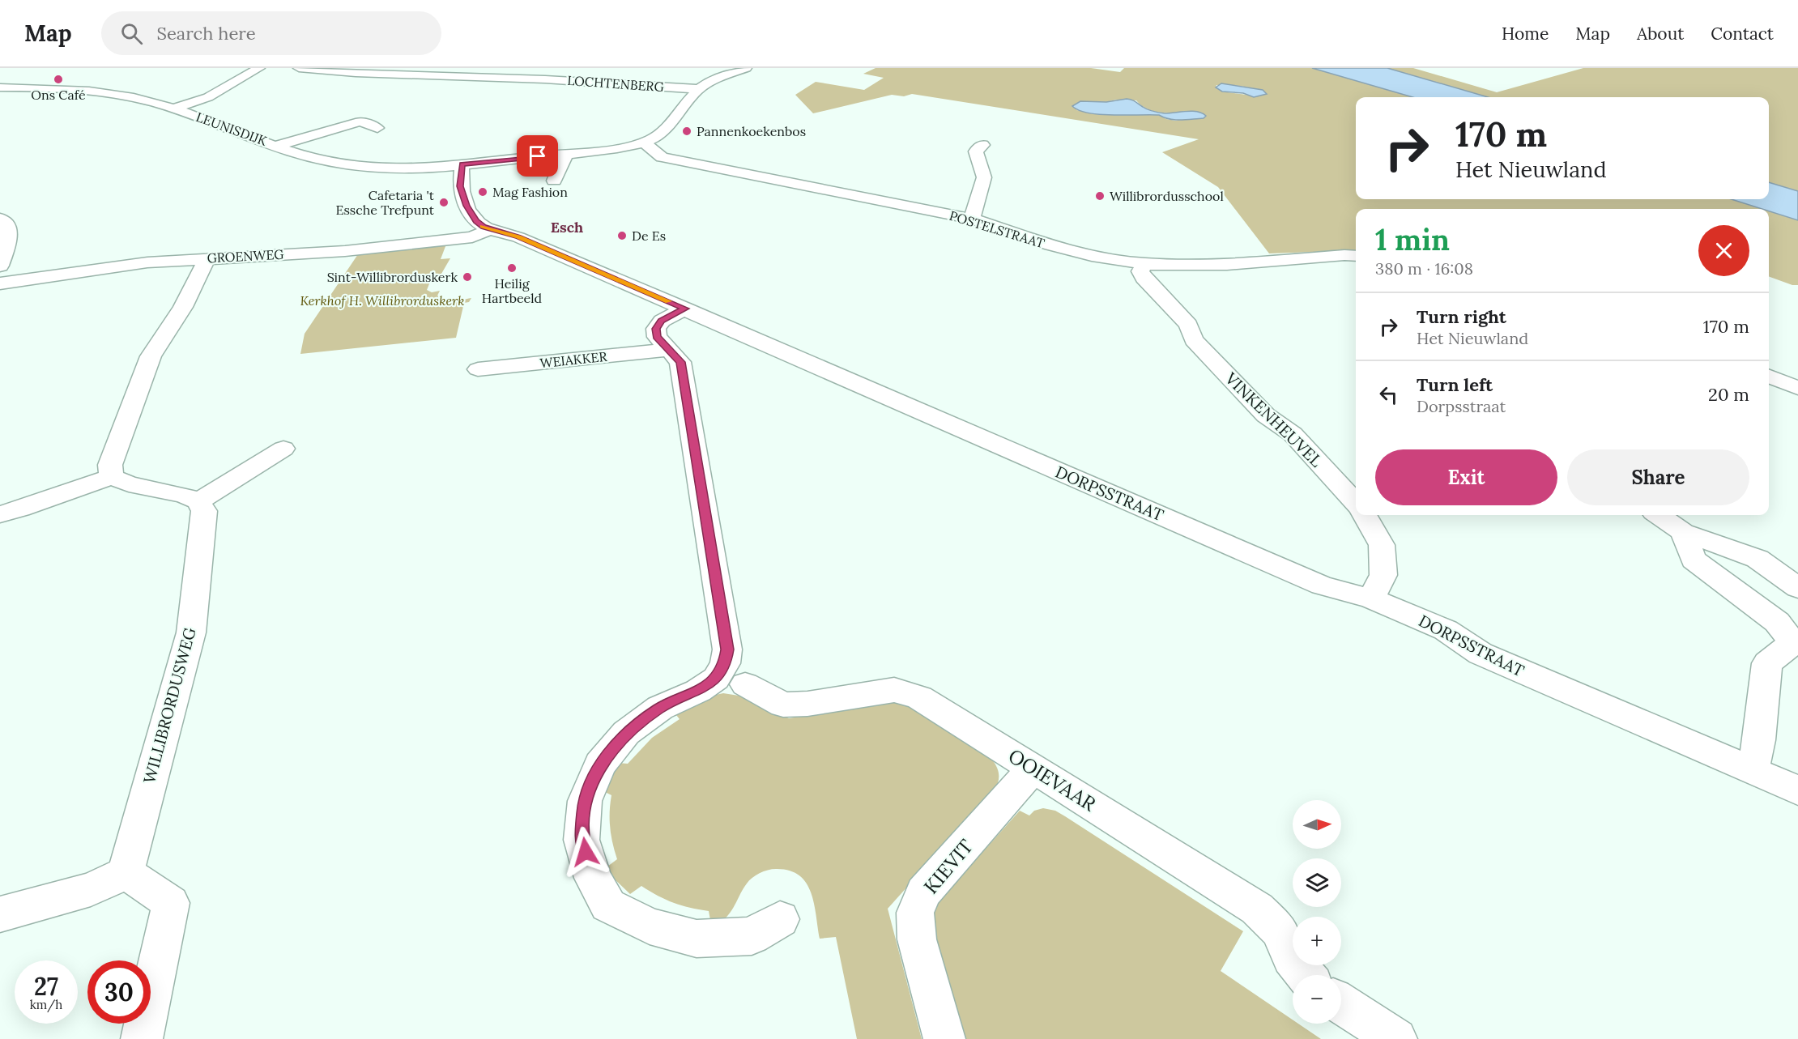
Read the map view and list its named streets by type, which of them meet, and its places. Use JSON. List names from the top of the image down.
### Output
{
  "streets": {
    "street": [
      "LOCHTENBERG",
      "LEUNISDIJK",
      "POSTELSTRAAT",
      "GROENWEG",
      "WEIAKKER",
      "VINKENHEUVEL",
      "DORPSSTRAAT",
      "WILLIBRORDUSWEG",
      "OOIEVAAR",
      "KIEVIT"
    ]
  },
  "crossings": [
    ["LEUNISDIJK", "DORPSSTRAAT"],
    ["POSTELSTRAAT", "VINKENHEUVEL"],
    ["GROENWEG", "DORPSSTRAAT"],
    ["OOIEVAAR", "KIEVIT"]
  ],
  "districts": ["Esch"],
  "parks": ["Kerkhof H. Willibrorduskerk"],
  "places": [
    "Ons Café",
    "Pannenkoekenbos",
    "Mag Fashion",
    "Willibrordusschool",
    "Cafetaria 't Essche Trefpunt",
    "De Es",
    "Heilig Hartbeeld",
    "Sint-Willibrorduskerk"
  ],
  "north": "right",
  "page": {
    "header": "Map",
    "search": "Search here",
    "nav": [
      "Home",
      "Map",
      "About",
      "Contact"
    ],
    "turn": ["170 m", "Het Nieuwland"],
    "heading": ["1 min", "380 m · 16:08"],
    "list": [
      {
        "name": "Turn right",
        "note": "Het Nieuwland",
        "value": "170 m"
      },
      {
        "name": "Turn left",
        "note": "Dorpsstraat",
        "value": "20 m"
      }
    ],
    "buttons": ["Exit", "Share"],
    "map_buttons": ["+", "−"],
    "speed": "27 km/h",
    "limit": "30"
  }
}
